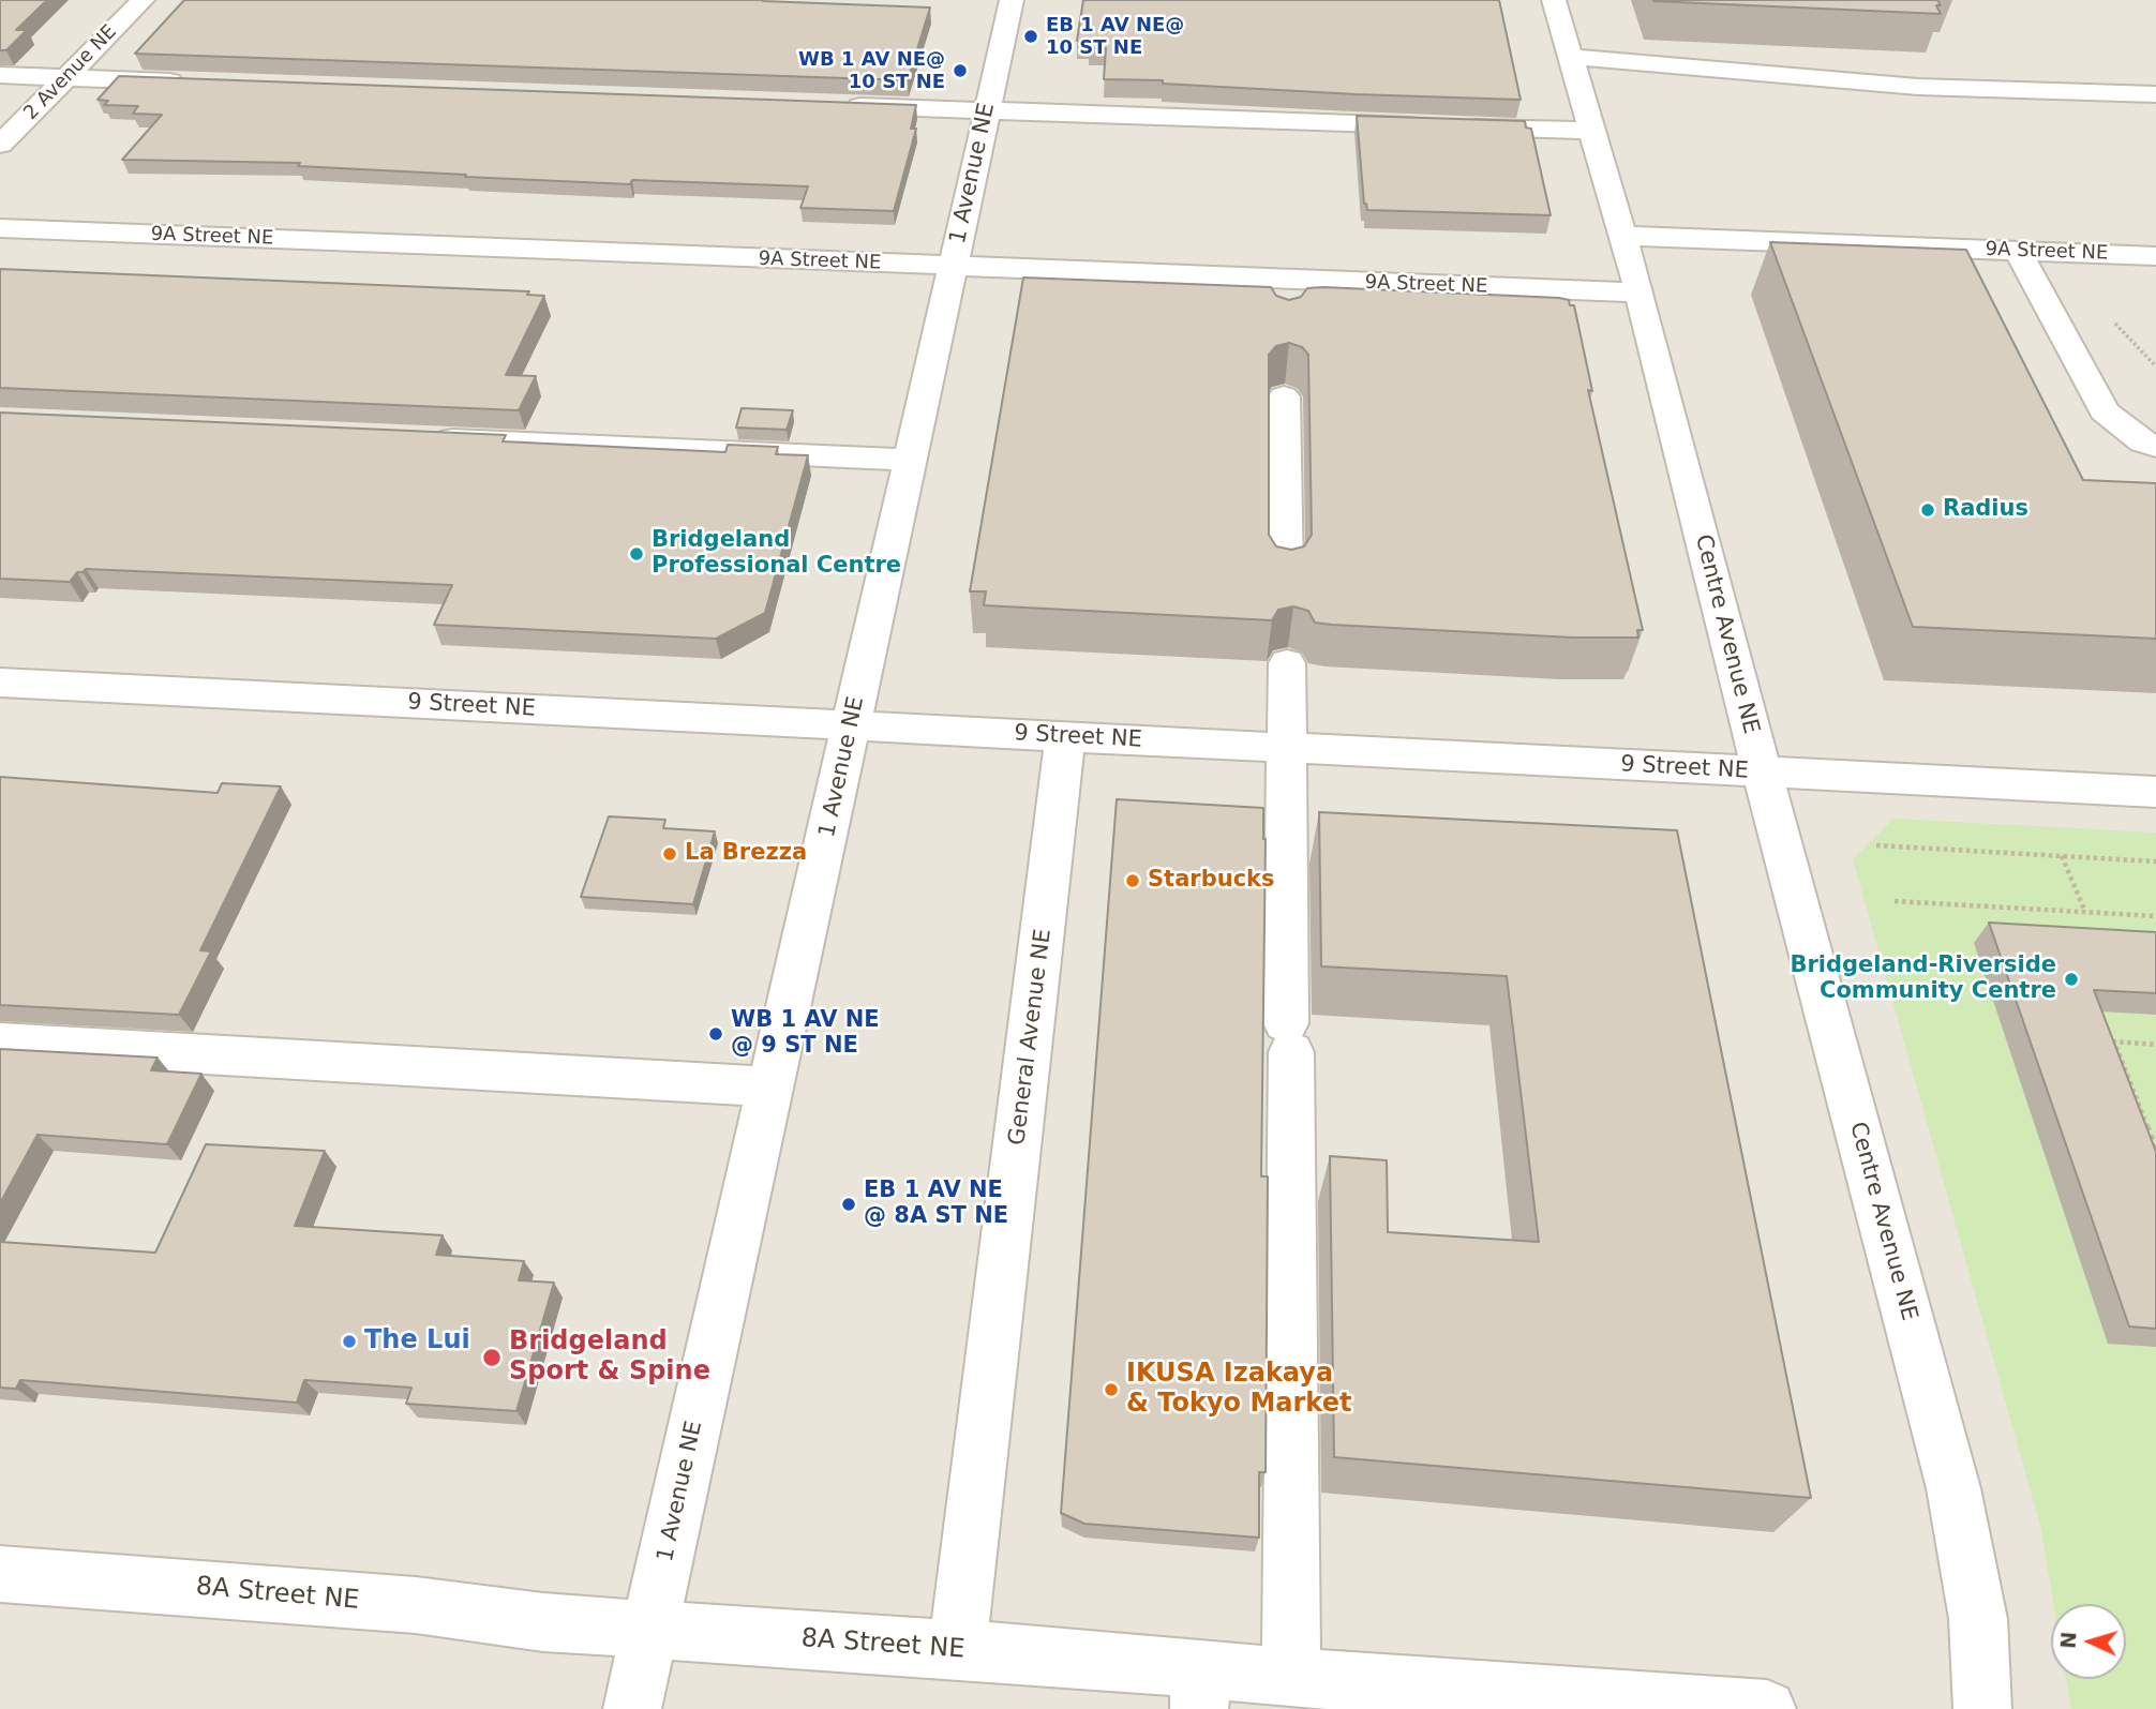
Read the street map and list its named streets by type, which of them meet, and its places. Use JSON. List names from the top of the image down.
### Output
{
  "streets": {
    "street": [
      "2 Avenue NE",
      "1 Avenue NE",
      "9A Street NE",
      "Centre Avenue NE",
      "9 Street NE",
      "General Avenue NE",
      "8A Street NE"
    ]
  },
  "crossings": [
    ["1 Avenue NE", "9A Street NE"],
    ["1 Avenue NE", "9 Street NE"],
    ["1 Avenue NE", "8A Street NE"],
    ["9A Street NE", "Centre Avenue NE"],
    ["Centre Avenue NE", "9 Street NE"],
    ["9 Street NE", "General Avenue NE"],
    ["General Avenue NE", "8A Street NE"]
  ],
  "places": [
    "EB 1 AV NE@ 10 ST NE",
    "WB 1 AV NE@ 10 ST NE",
    "Radius",
    "Bridgeland Professional Centre",
    "La Brezza",
    "Starbucks",
    "Bridgeland-Riverside Community Centre",
    "WB 1 AV NE @ 9 ST NE",
    "EB 1 AV NE @ 8A ST NE",
    "The Lui",
    "Bridgeland Sport & Spine",
    "IKUSA Izakaya & Tokyo Market"
  ],
  "north": "left"
}
